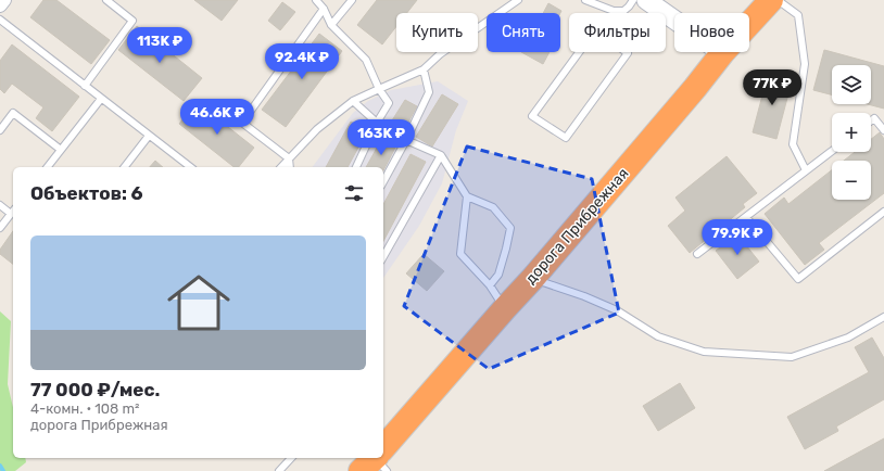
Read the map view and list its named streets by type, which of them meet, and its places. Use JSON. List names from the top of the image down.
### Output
{
  "streets": {
    "highway": ["дорога Прибрежная"]
  },
  "page": {
    "chip": [
      "Купить",
      "Снять",
      "Фильтры",
      "Новое"
    ],
    "price": [
      "113K ₽",
      "92.4K ₽",
      "77K ₽",
      "46.6K ₽",
      "163K ₽",
      "79.9K ₽"
    ],
    "map_buttons": ["+", "−"],
    "heading": "Объектов: 6",
    "list": [
      {
        "name": "77 000 ₽/мес.",
        "note": "4-комн. · 108 m² · дорога Прибрежная"
      }
    ]
  }
}
